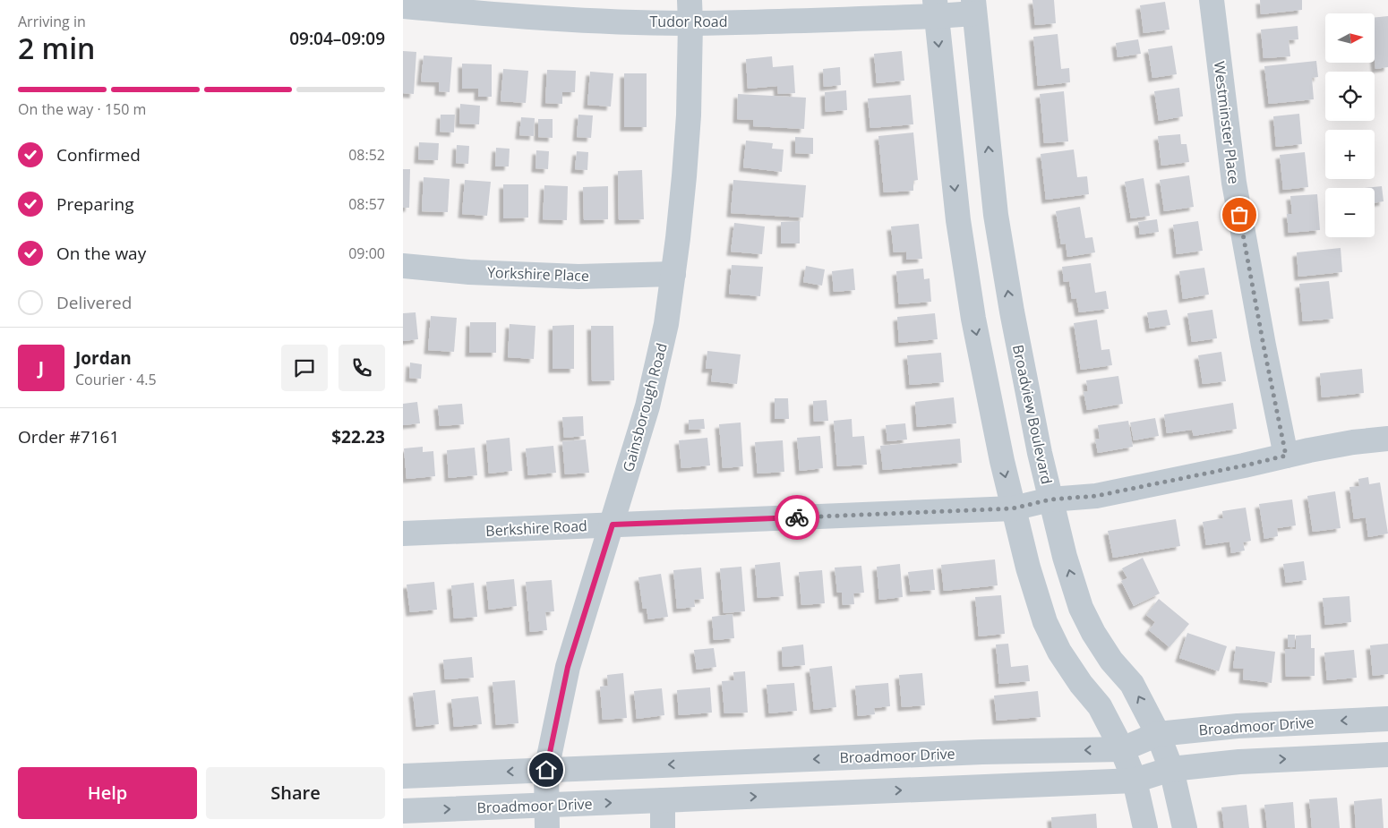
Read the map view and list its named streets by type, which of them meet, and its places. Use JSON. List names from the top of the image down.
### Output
{
  "streets": {
    "street": [
      "Tudor Road",
      "Westminster Place",
      "Yorkshire Place",
      "Gainsborough Road",
      "Broadview Boulevard",
      "Berkshire Road",
      "Broadmoor Drive"
    ]
  },
  "crossings": [
    ["Tudor Road", "Gainsborough Road"],
    ["Tudor Road", "Broadview Boulevard"],
    ["Westminster Place", "Berkshire Road"],
    ["Yorkshire Place", "Gainsborough Road"],
    ["Gainsborough Road", "Berkshire Road"],
    ["Gainsborough Road", "Broadmoor Drive"],
    ["Broadview Boulevard", "Berkshire Road"],
    ["Broadview Boulevard", "Broadmoor Drive"]
  ],
  "north": "right",
  "page": {
    "heading": ["2 min", "Arriving in", "09:04–09:09"],
    "panel": [
      "Jordan",
      "Courier · 4.5",
      "Order #7161",
      "$22.23"
    ],
    "map_buttons": ["+", "−"],
    "bar": "On the way · 150 m",
    "list": [
      ["Confirmed", "08:52"],
      ["Preparing", "08:57"],
      ["On the way", "09:00"],
      "Delivered"
    ],
    "round": "J",
    "buttons": ["Help", "Share"]
  }
}
